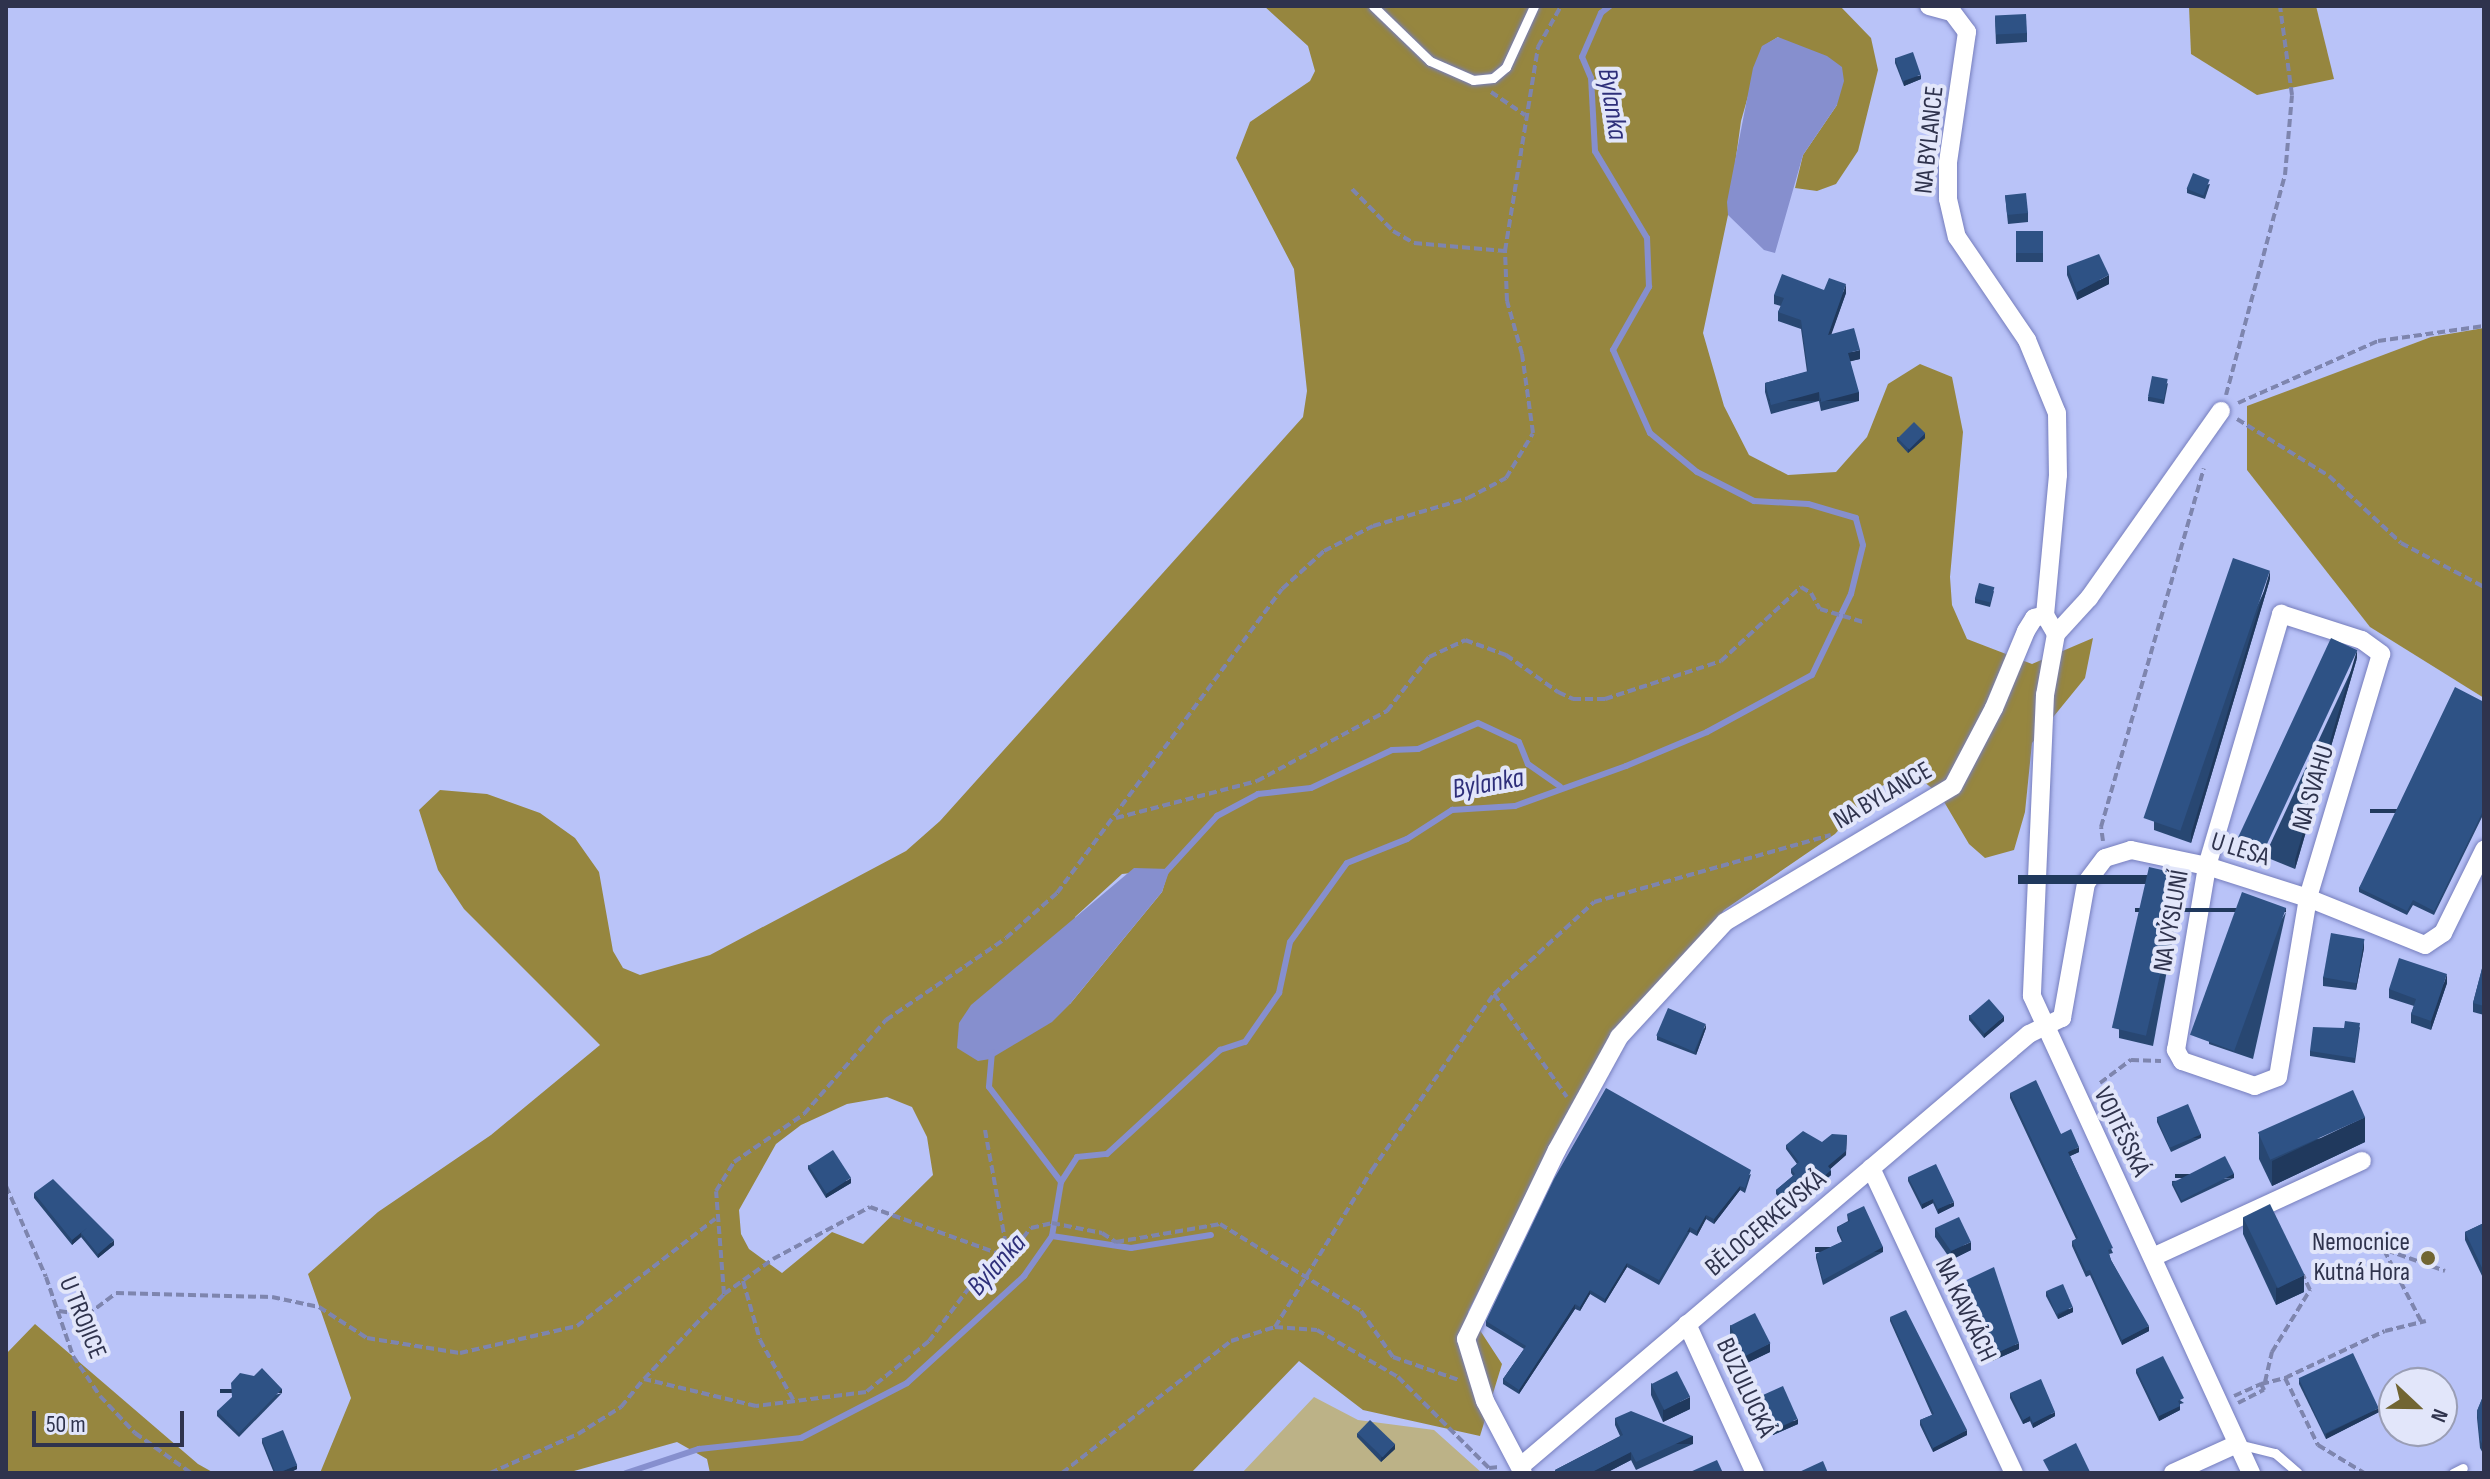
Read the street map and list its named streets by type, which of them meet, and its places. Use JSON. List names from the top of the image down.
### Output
{
  "streets": {
    "street": [
      "NA BYLANCE",
      "NA SVAHU",
      "U LESA",
      "NA VÝSLUNÍ",
      "VOJTĚŠSKÁ",
      "BĚLOCERKEVSKÁ",
      "NA KAVKÁCH",
      "BUZULUCKÁ"
    ],
    "path": ["U TROJICE"]
  },
  "crossings": [
    ["NA BYLANCE", "BĚLOCERKEVSKÁ"],
    ["NA SVAHU", "U LESA"],
    ["NA SVAHU", "NA VÝSLUNÍ"],
    ["U LESA", "NA VÝSLUNÍ"],
    ["VOJTĚŠSKÁ", "BĚLOCERKEVSKÁ"],
    ["BĚLOCERKEVSKÁ", "NA KAVKÁCH"],
    ["BĚLOCERKEVSKÁ", "BUZULUCKÁ"]
  ],
  "water": ["Bylanka"],
  "places": ["Nemocnice Kutná Hora"],
  "scale_bar": "50 m",
  "north": "right"
}
